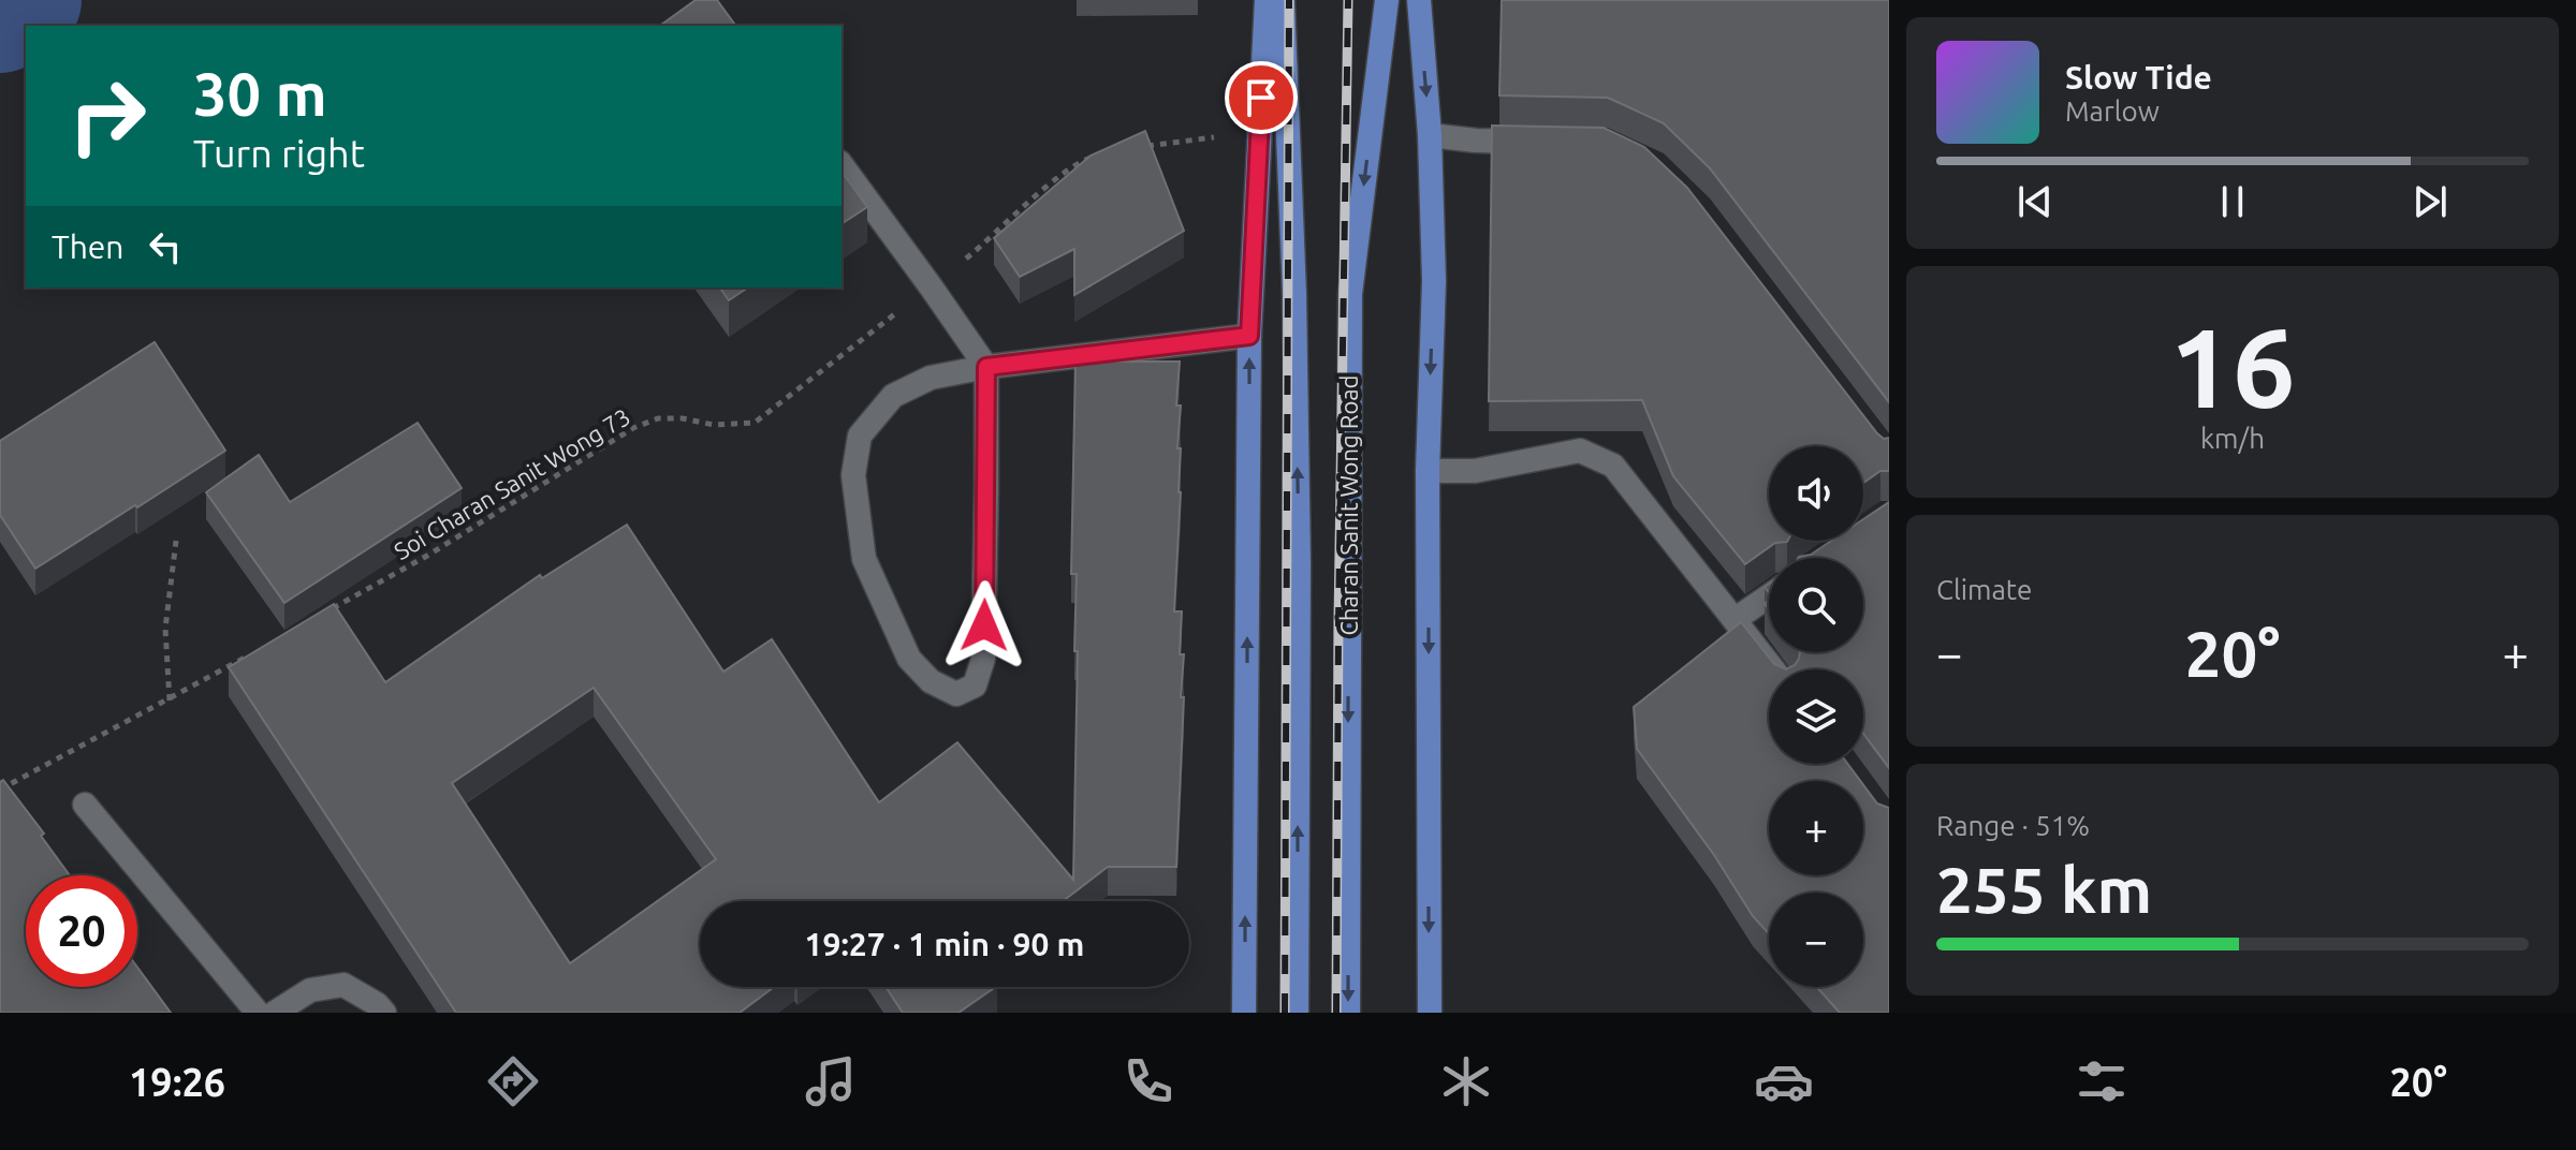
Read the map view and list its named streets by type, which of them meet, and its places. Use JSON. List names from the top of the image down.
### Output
{
  "streets": {
    "main road": ["Charan Sanit Wong Road"],
    "path": ["Soi Charan Sanit Wong 73"]
  },
  "page": {
    "turn": ["30 m", "Turn right"],
    "song": ["Slow Tide", "Marlow"],
    "then": "Then",
    "tile": [
      ["16", "km/h"],
      "Climate",
      ["Range · 51%", "255 km"]
    ],
    "map_buttons": ["+", "−"],
    "heat": ["−", "20°", "+"],
    "limit": "20",
    "trip": "19:27 · 1 min · 90 m",
    "tabs": ["19:26", "20°"]
  }
}
